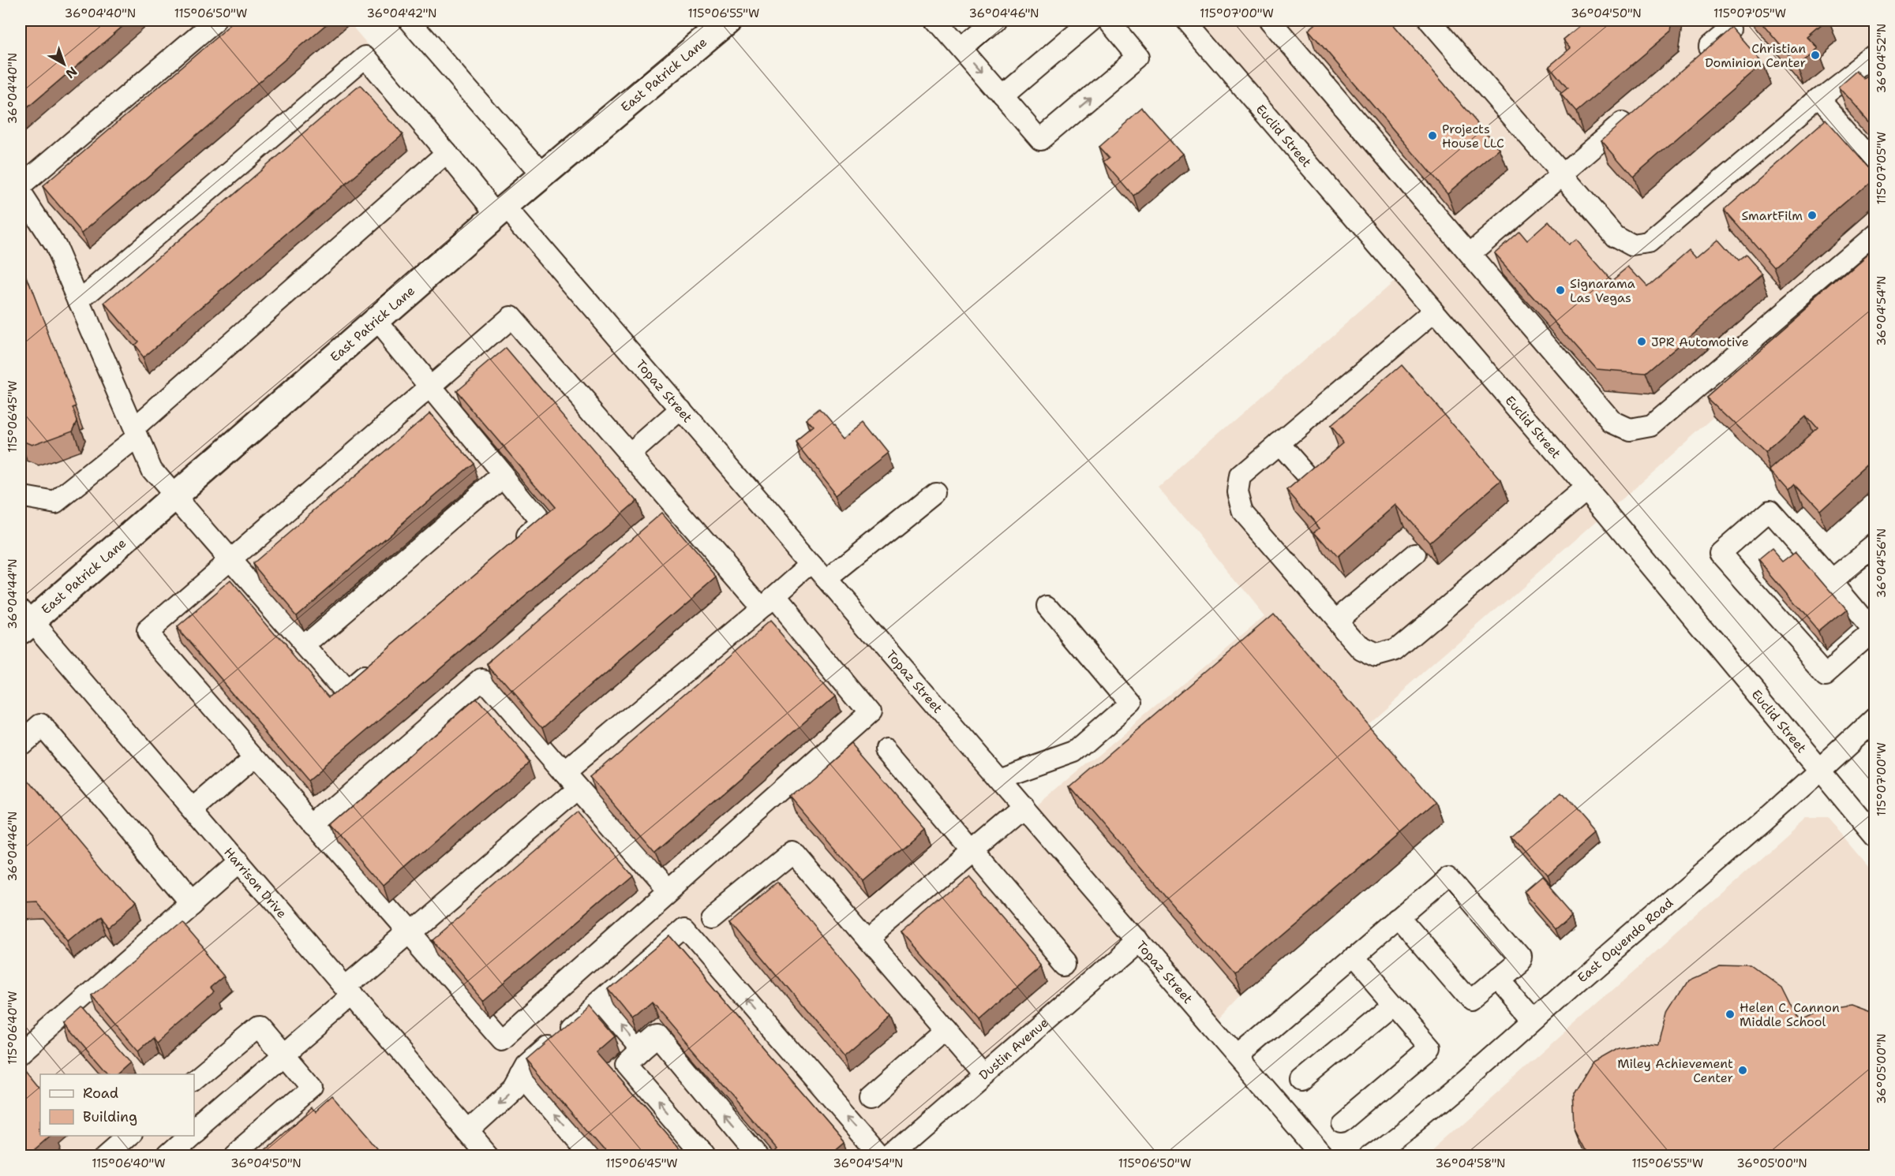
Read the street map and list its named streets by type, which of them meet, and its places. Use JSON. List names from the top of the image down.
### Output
{
  "streets": {
    "main road": ["East Patrick Lane"],
    "street": [
      "Euclid Street",
      "Topaz Street",
      "Harrison Drive",
      "East Oquendo Road",
      "Dustin Avenue"
    ]
  },
  "crossings": [
    ["East Patrick Lane", "Topaz Street"],
    ["East Patrick Lane", "Harrison Drive"],
    ["Euclid Street", "East Oquendo Road"],
    ["Topaz Street", "Dustin Avenue"]
  ],
  "places": [
    "Christian Dominion Center",
    "Projects House LLC",
    "SmartFilm",
    "Signarama Las Vegas",
    "JPR Automotive",
    "Helen C. Cannon Middle School",
    "Miley Achievement Center"
  ],
  "legend": ["Road", "Building"],
  "north": "bottom right",
  "coordinates": [
    "36°04'40\"N",
    "115°06'50\"W",
    "36°04'42\"N",
    "115°06'55\"W",
    "36°04'46\"N",
    "115°07'00\"W",
    "36°04'50\"N",
    "115°07'05\"W",
    "36°04'52\"N",
    "36°04'54\"N",
    "115°06'45\"W",
    "36°04'56\"N",
    "36°04'44\"N",
    "115°06'40\"W",
    "36°05'00\"N",
    "36°04'58\"N"
  ]
}
